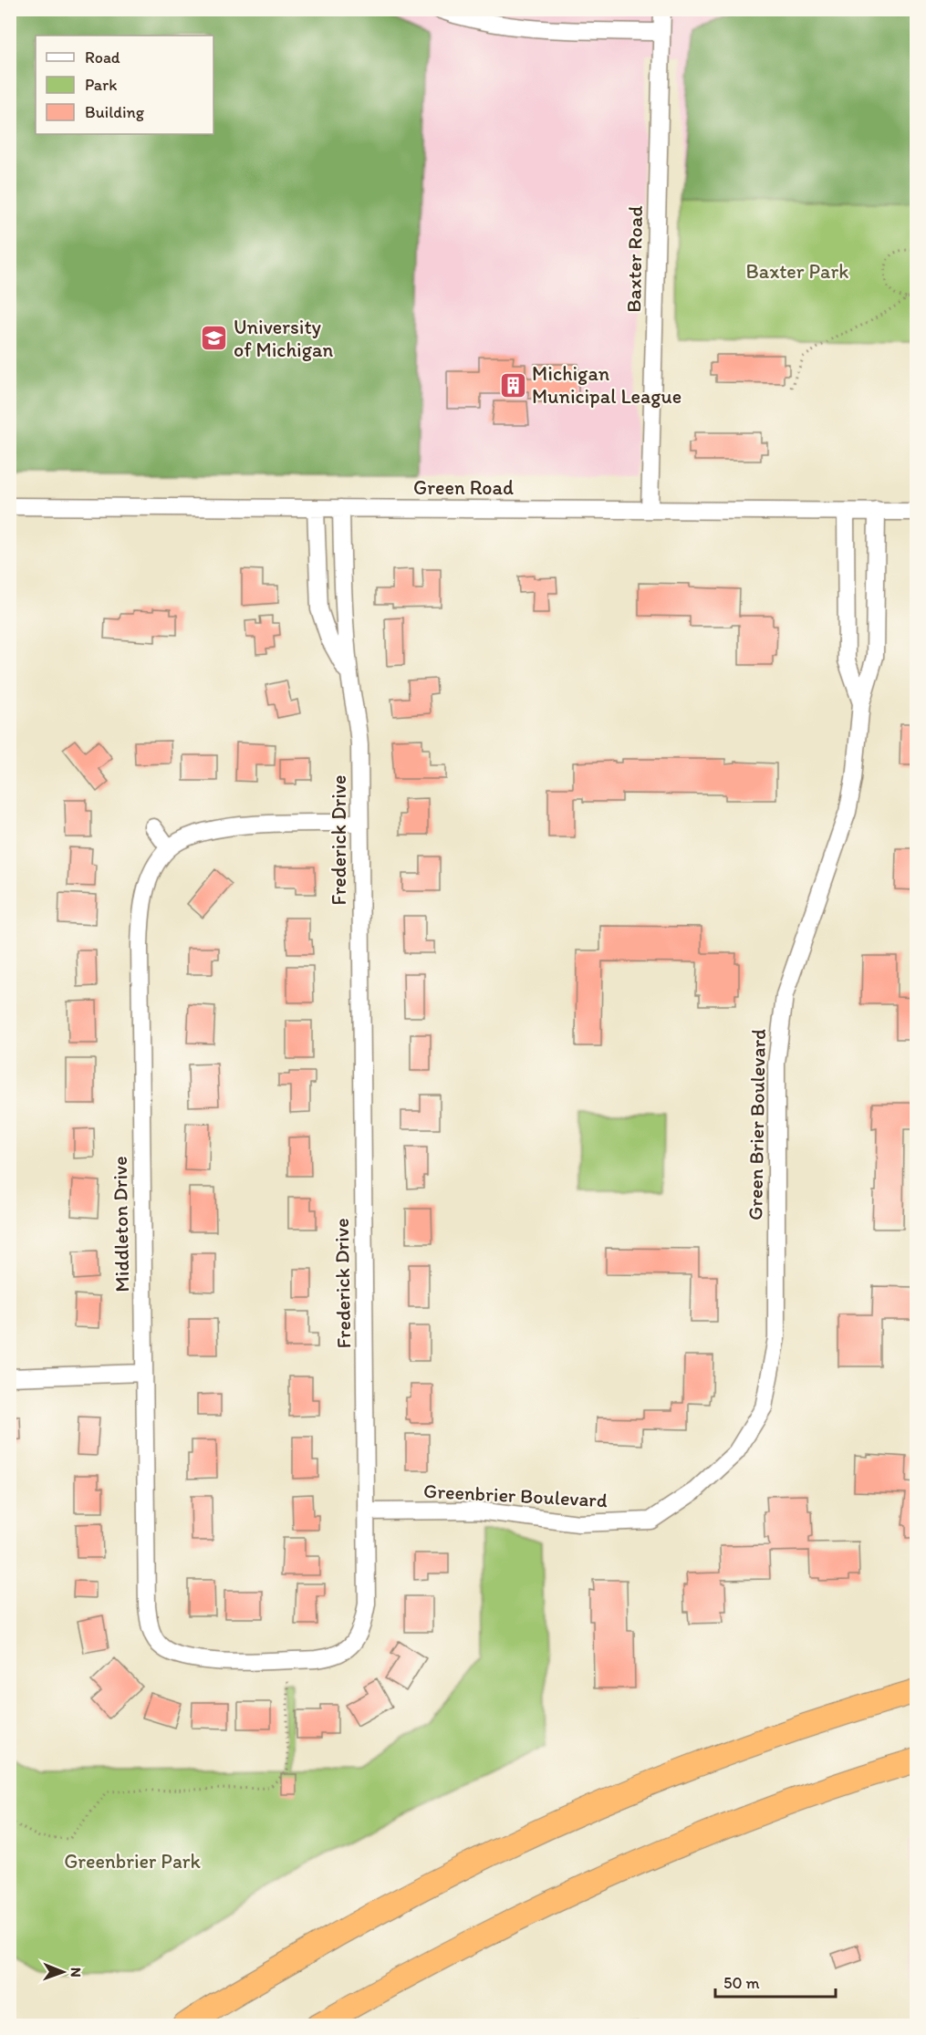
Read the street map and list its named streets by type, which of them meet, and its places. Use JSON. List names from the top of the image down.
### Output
{
  "streets": {
    "street": [
      "Baxter Road",
      "Green Road",
      "Frederick Drive",
      "Green Brier Boulevard",
      "Middleton Drive",
      "Greenbrier Boulevard"
    ]
  },
  "crossings": [
    ["Baxter Road", "Green Road"],
    ["Green Road", "Frederick Drive"],
    ["Green Road", "Green Brier Boulevard"],
    ["Frederick Drive", "Middleton Drive"],
    ["Frederick Drive", "Greenbrier Boulevard"],
    ["Green Brier Boulevard", "Greenbrier Boulevard"]
  ],
  "parks": ["Baxter Park", "Greenbrier Park"],
  "places": {
    "school or university": ["University of Michigan"],
    "building": ["Michigan Municipal League"]
  },
  "legend": ["Road", "Park", "Building"],
  "scale_bar": "50 m",
  "north": "right"
}
